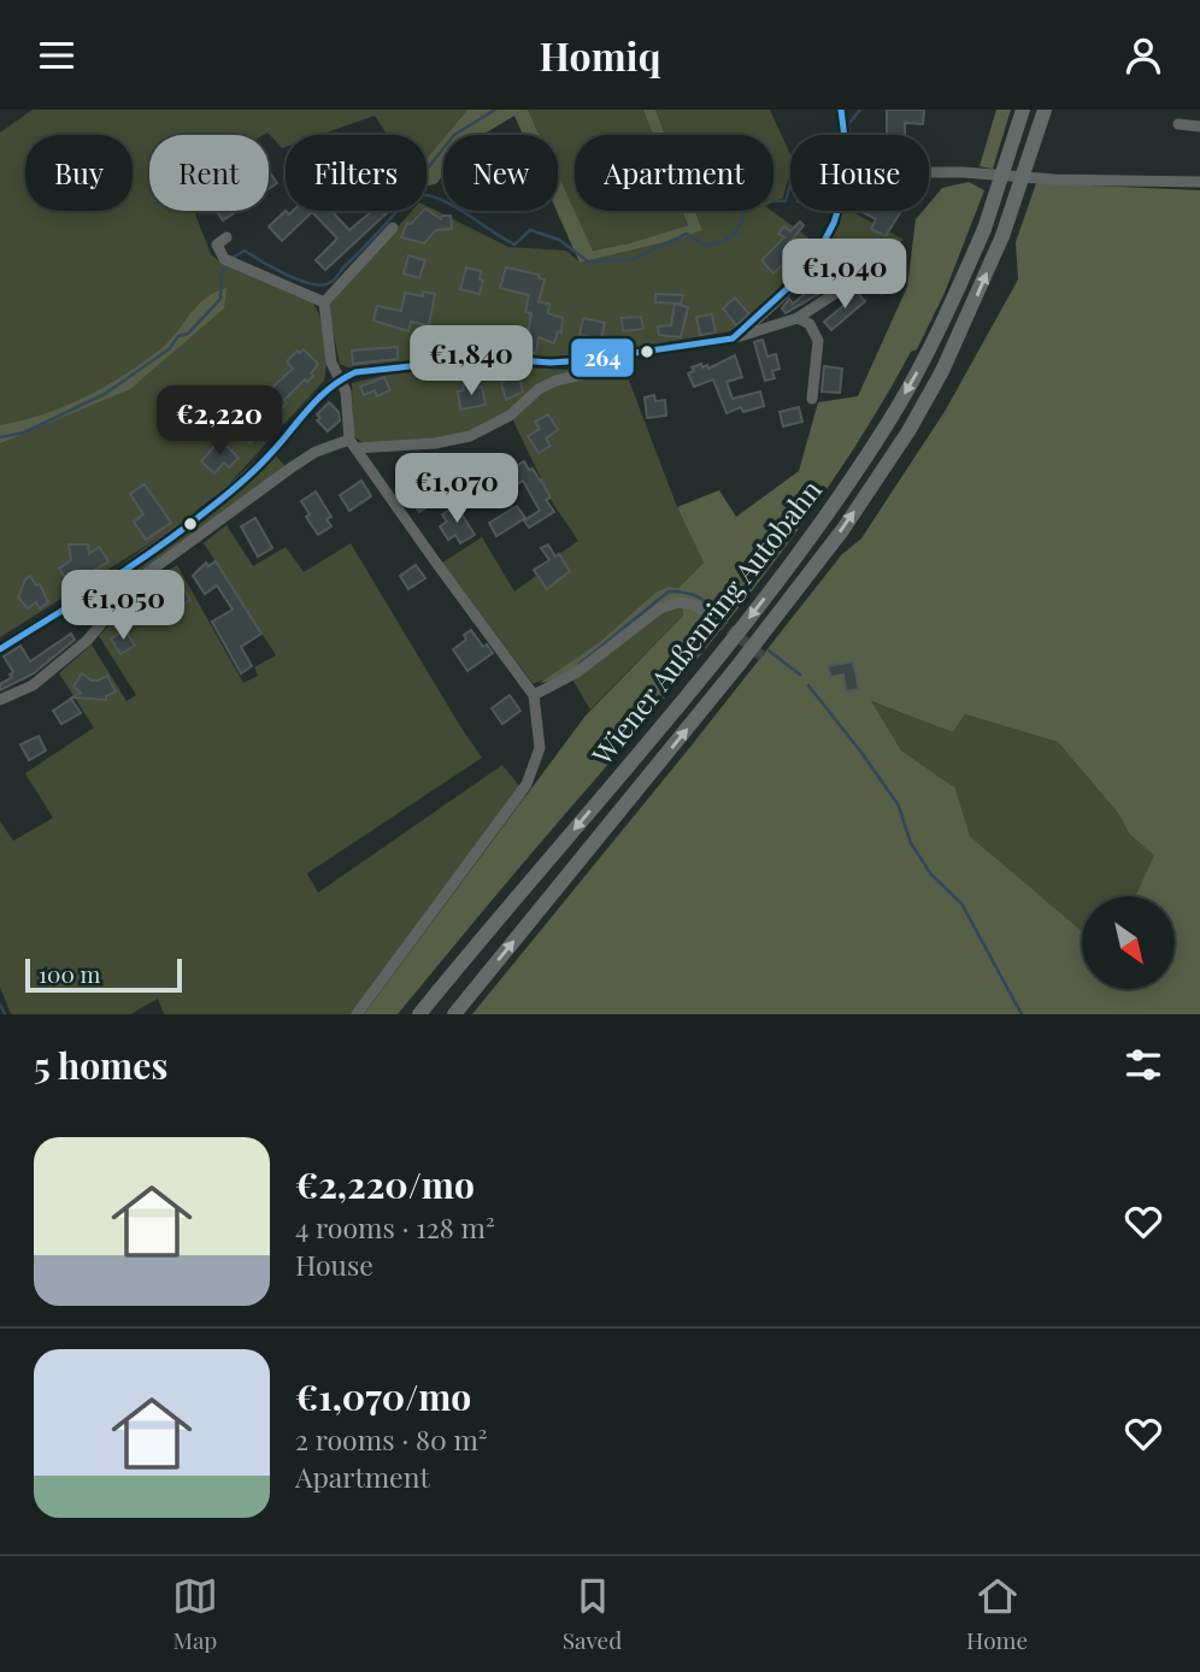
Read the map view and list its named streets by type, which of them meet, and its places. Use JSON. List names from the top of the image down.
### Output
{
  "streets": {
    "highway": ["Wiener Außenring Autobahn"]
  },
  "lines": ["transit line 264"],
  "scale_bar": "100 m",
  "north": "bottom right",
  "page": {
    "header": "Homiq",
    "chip": [
      "Buy",
      "Rent",
      "Filters",
      "New",
      "Apartment",
      "House"
    ],
    "price": [
      "€1,040",
      "€1,840",
      "€2,220",
      "€1,070",
      "€1,050"
    ],
    "scale": "100 m",
    "heading": "5 homes",
    "list": [
      {
        "name": "€2,220/mo",
        "note": "4 rooms · 128 m² · House"
      },
      {
        "name": "€1,070/mo",
        "note": "2 rooms · 80 m² · Apartment"
      }
    ],
    "tabs": ["Map", "Saved", "Home"]
  }
}
